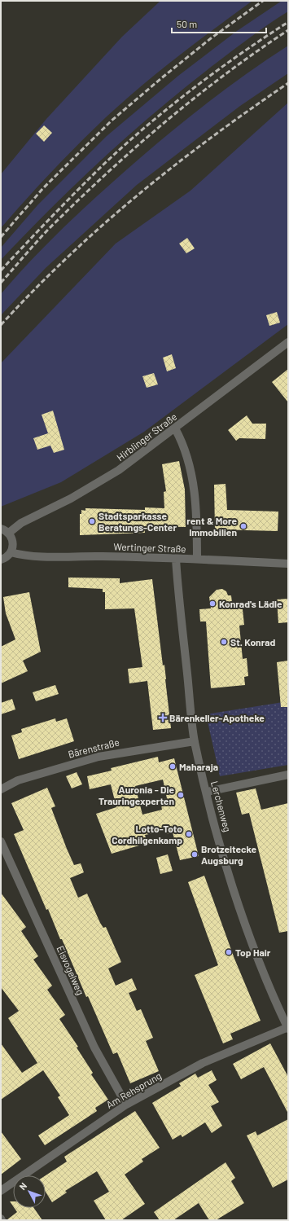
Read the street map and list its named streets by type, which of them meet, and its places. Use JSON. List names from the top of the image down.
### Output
{
  "streets": {
    "street": [
      "Hirblinger Straße",
      "Wertinger Straße",
      "Bärenstraße",
      "Lerchenweg",
      "Eisvogelweg",
      "Am Rehsprung"
    ]
  },
  "crossings": [
    ["Wertinger Straße", "Lerchenweg"],
    ["Bärenstraße", "Lerchenweg"],
    ["Lerchenweg", "Am Rehsprung"],
    ["Eisvogelweg", "Am Rehsprung"]
  ],
  "places": {
    "other": [
      "Stadtsparkasse Beratungs-Center",
      "rent & More Immobilien",
      "Konrad's Lädle",
      "St. Konrad",
      "Maharaja",
      "Auronia - Die Trauringexperten",
      "Lotto-Toto Cordhilgenkamp",
      "Brotzeitecke Augsburg",
      "Top Hair"
    ],
    "health": ["Bärenkeller-Apotheke"]
  },
  "scale_bar": "50 m",
  "north": "top left"
}
